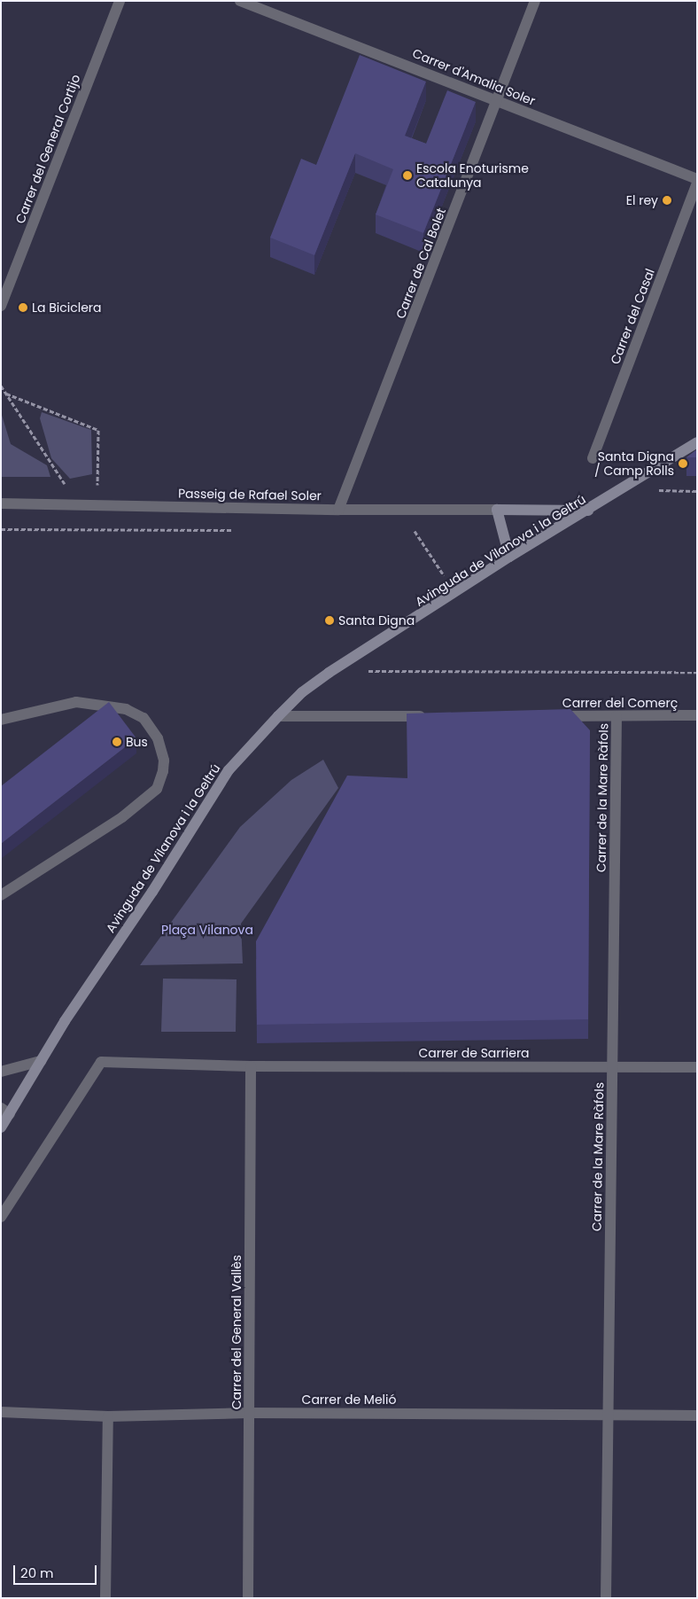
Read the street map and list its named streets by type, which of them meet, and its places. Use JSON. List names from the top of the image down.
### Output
{
  "streets": {
    "street": [
      "Carrer d'Amalia Soler",
      "Carrer del General Cortijo",
      "Carrer de Cal Bolet",
      "Carrer del Casal",
      "Passeig de Rafael Soler",
      "Avinguda de Vilanova i la Geltrú",
      "Carrer del Comerç",
      "Carrer de la Mare Ràfols",
      "Carrer de Sarriera",
      "Carrer del General Vallès",
      "Carrer de Melió"
    ]
  },
  "crossings": [
    ["Carrer d'Amalia Soler", "Carrer de Cal Bolet"],
    ["Carrer de Cal Bolet", "Passeig de Rafael Soler"],
    ["Carrer del Comerç", "Carrer de la Mare Ràfols"],
    ["Carrer de la Mare Ràfols", "Carrer de Sarriera"],
    ["Carrer de la Mare Ràfols", "Carrer de Melió"],
    ["Carrer de Sarriera", "Carrer del General Vallès"],
    ["Carrer del General Vallès", "Carrer de Melió"]
  ],
  "parks": ["Plaça Vilanova"],
  "places": [
    "Escola Enoturisme Catalunya",
    "El rey",
    "La Biciclera",
    "Santa Digna / Camp Rolls",
    "Santa Digna",
    "Bus"
  ],
  "scale_bar": "20 m"
}
